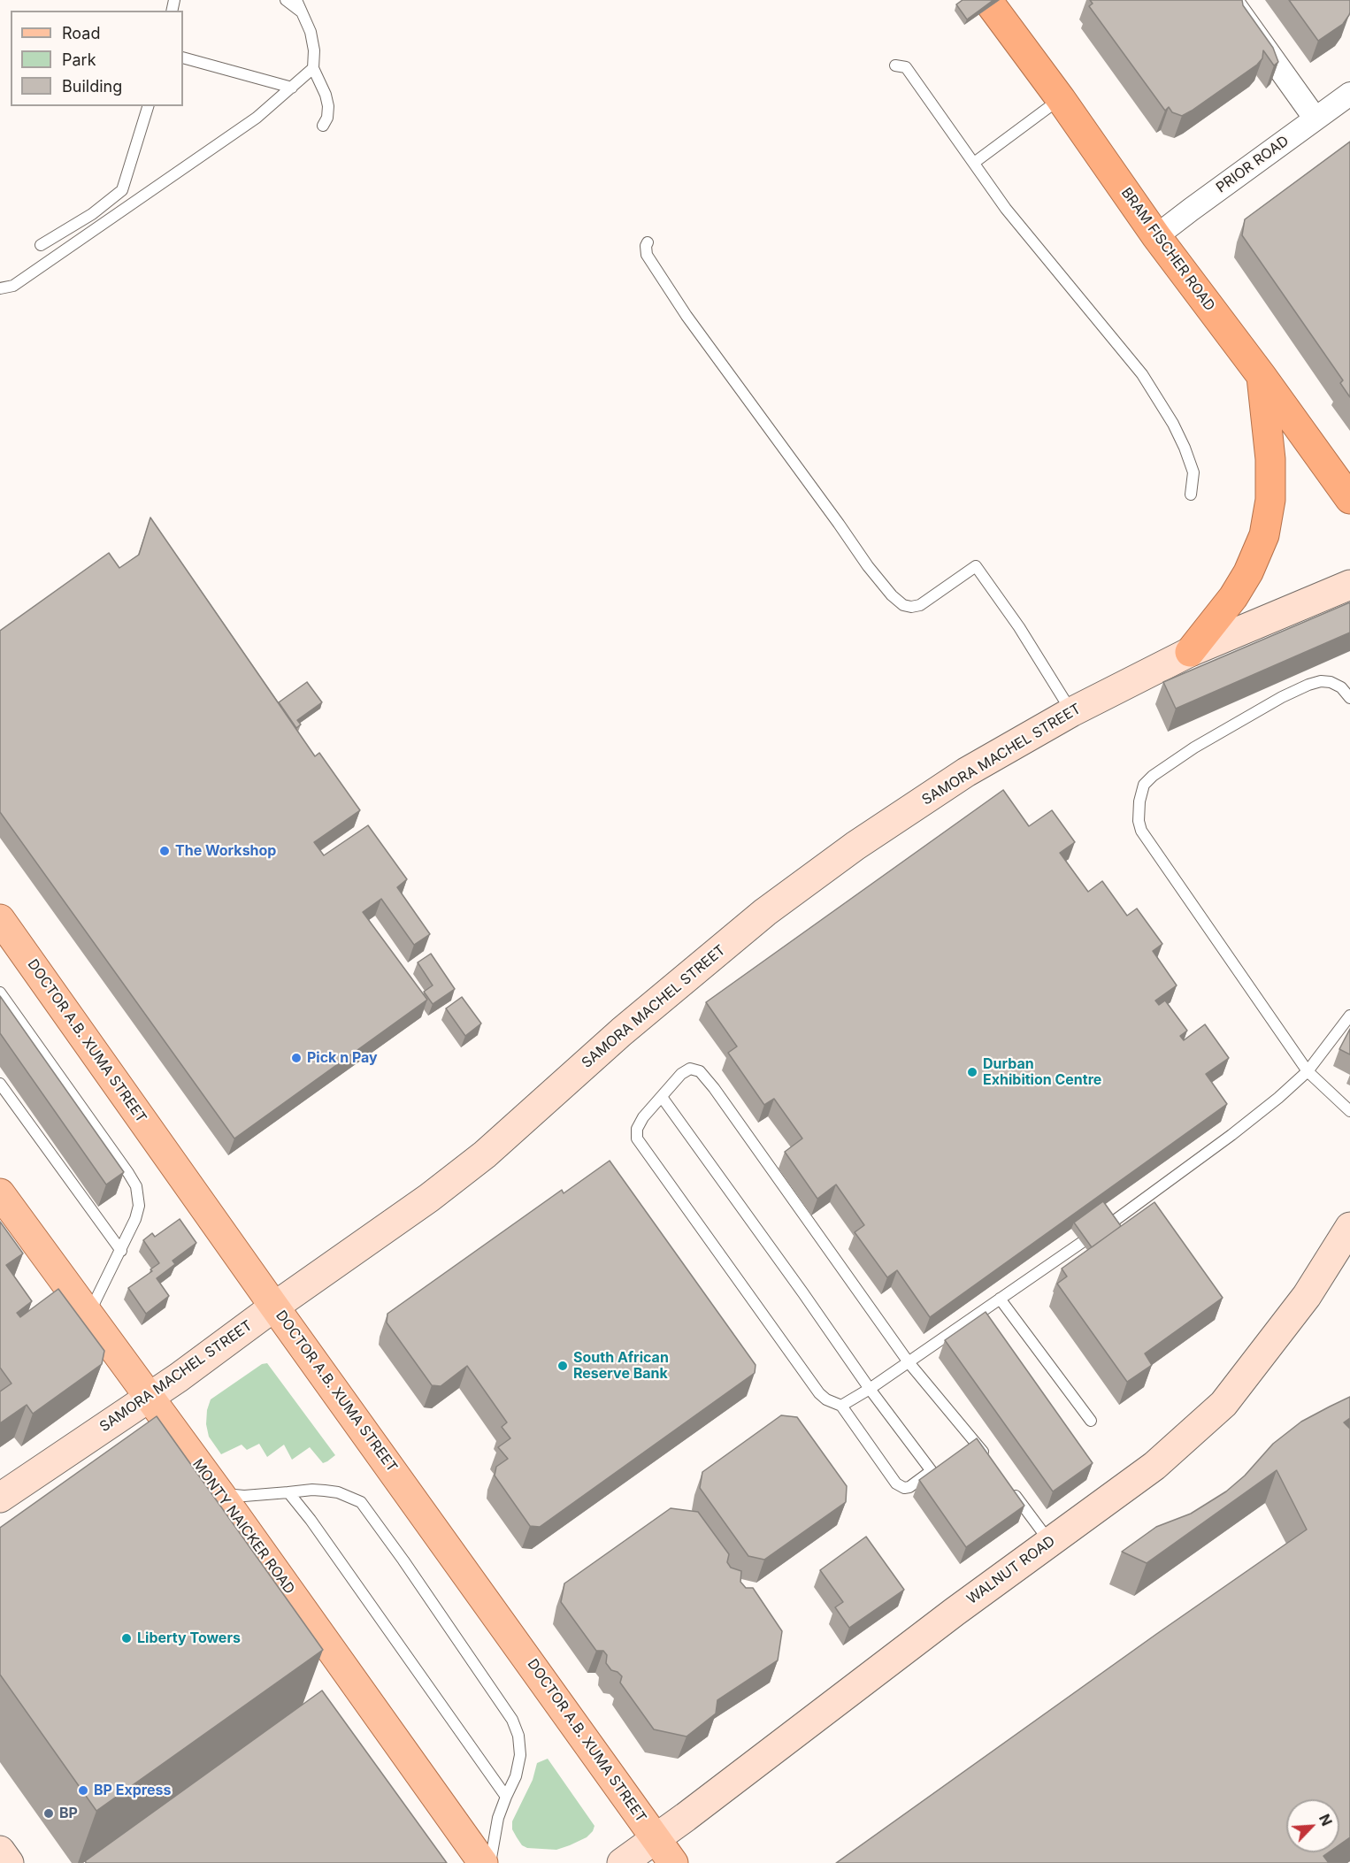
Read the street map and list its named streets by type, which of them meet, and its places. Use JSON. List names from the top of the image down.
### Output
{
  "streets": {
    "highway": ["BRAM FISCHER ROAD"],
    "main road": [
      "SAMORA MACHEL STREET",
      "DOCTOR A.B. XUMA STREET",
      "MONTY NAICKER ROAD",
      "WALNUT ROAD"
    ],
    "street": ["PRIOR ROAD"]
  },
  "crossings": [
    ["PRIOR ROAD", "BRAM FISCHER ROAD"],
    ["SAMORA MACHEL STREET", "DOCTOR A.B. XUMA STREET"],
    ["SAMORA MACHEL STREET", "MONTY NAICKER ROAD"],
    ["DOCTOR A.B. XUMA STREET", "WALNUT ROAD"]
  ],
  "places": [
    "The Workshop",
    "Pick n Pay",
    "Durban Exhibition Centre",
    "South African Reserve Bank",
    "Liberty Towers",
    "BP Express",
    "BP"
  ],
  "legend": ["Road", "Park", "Building"],
  "north": "top right"
}
